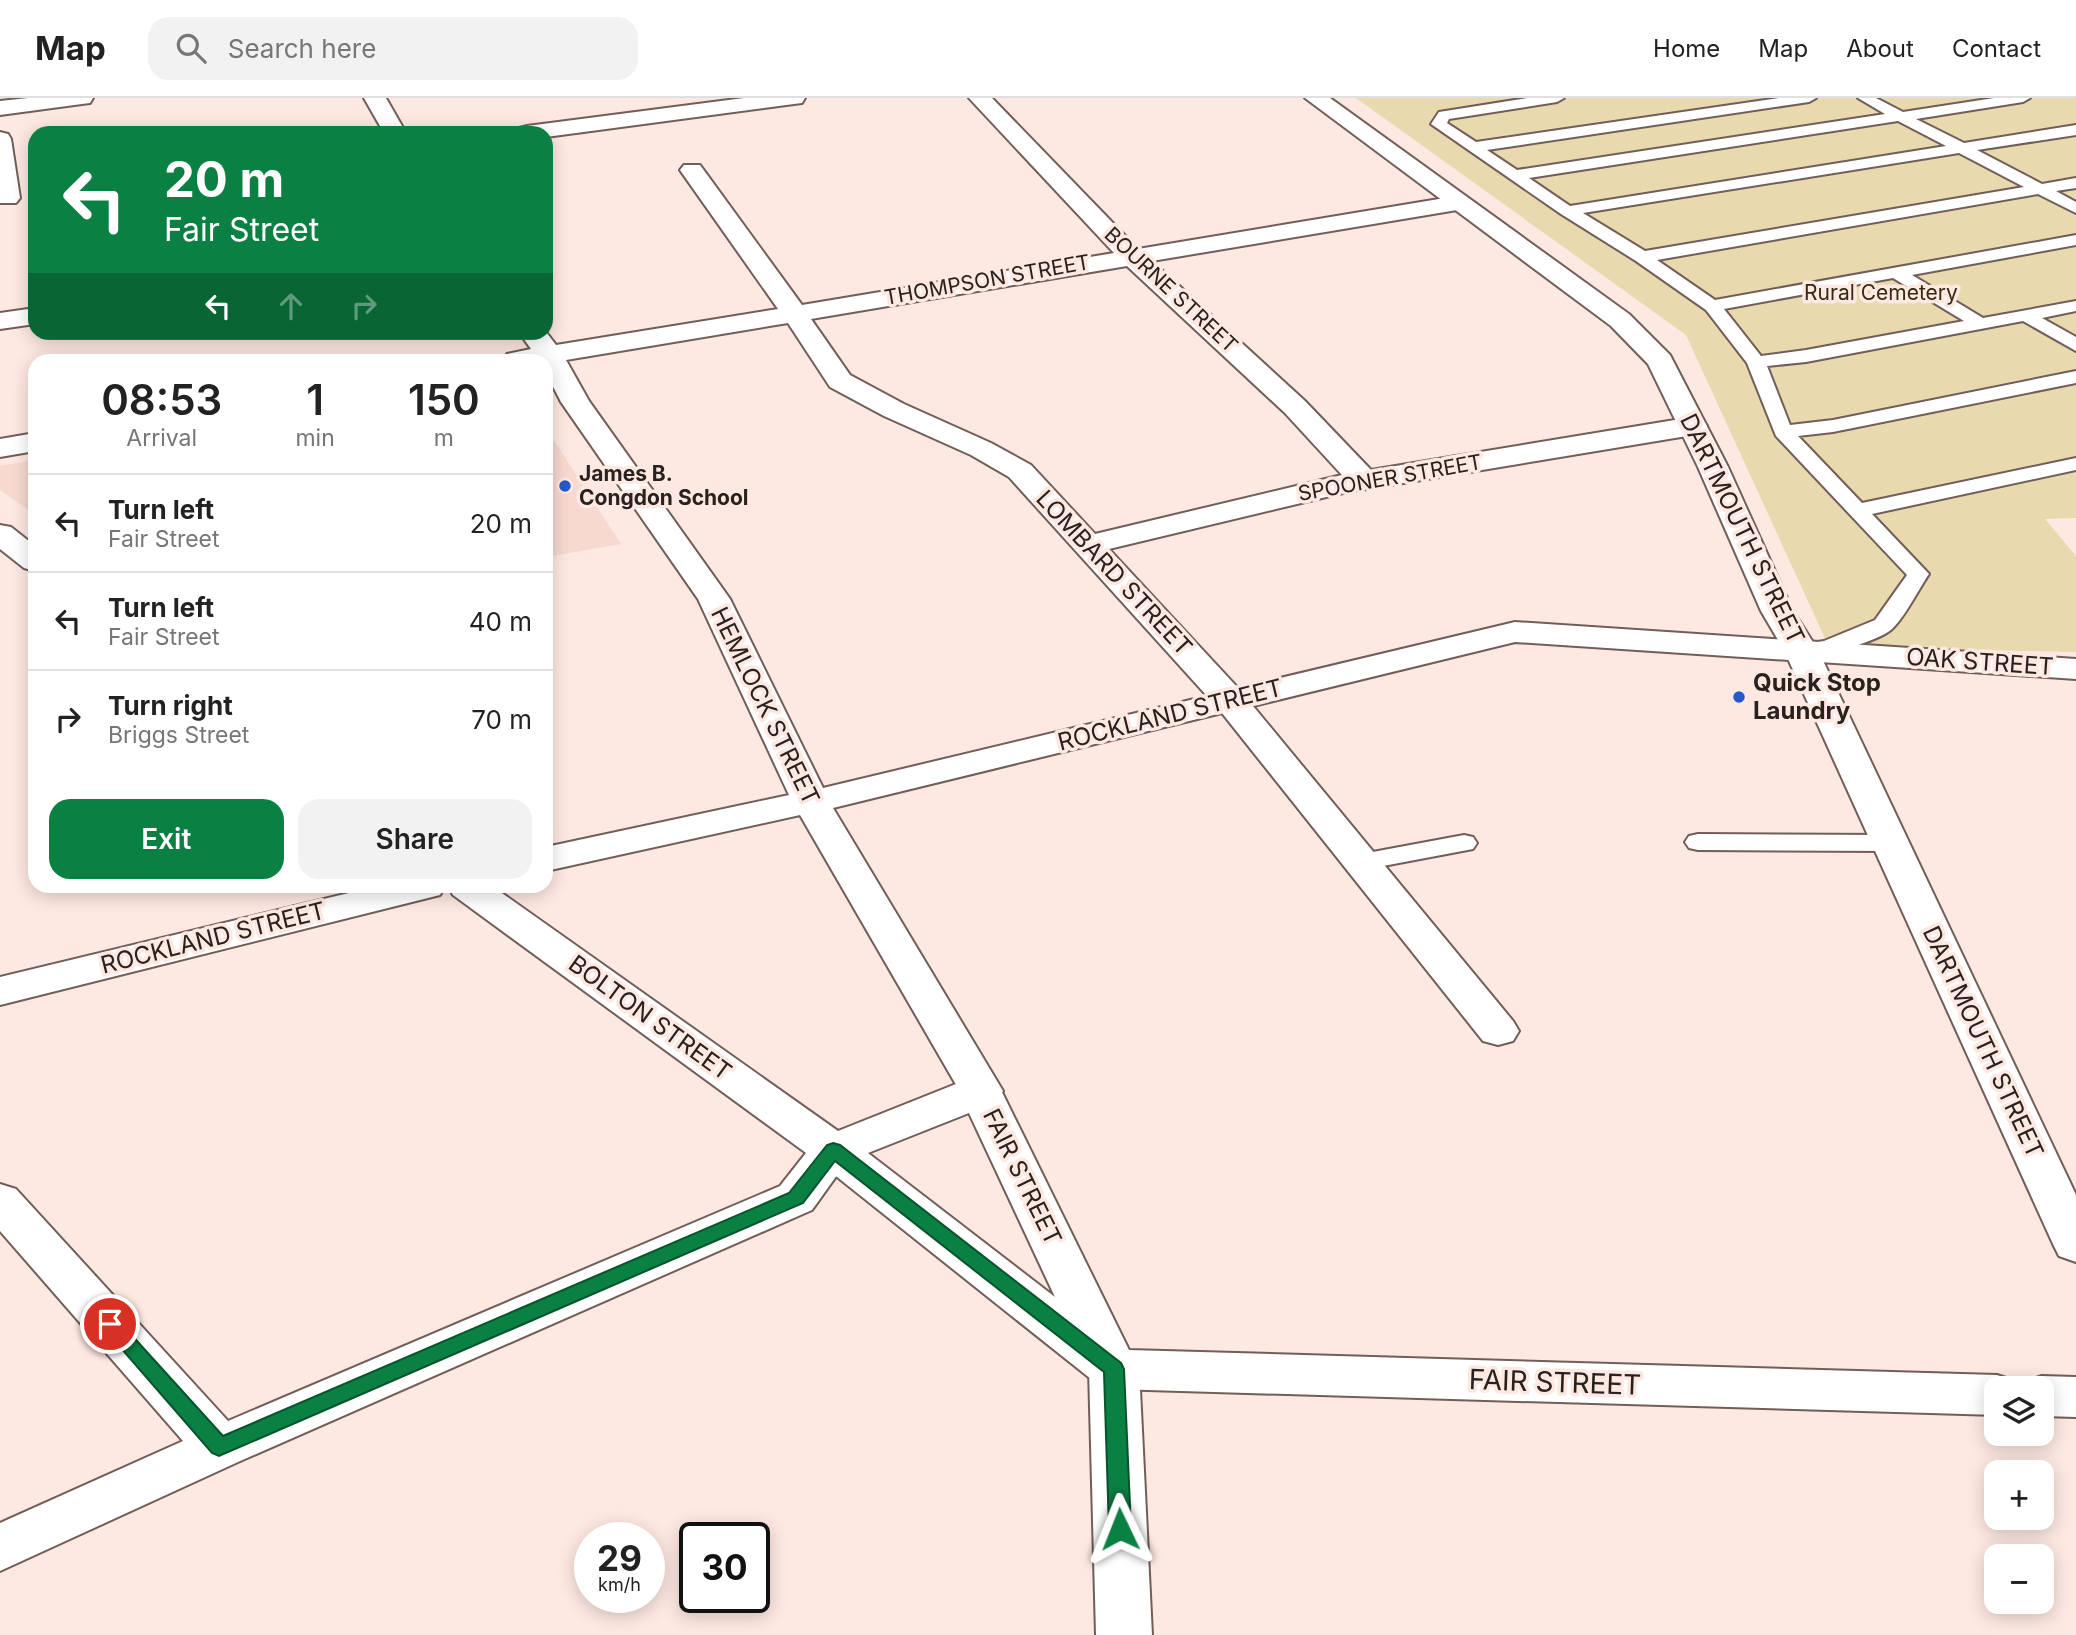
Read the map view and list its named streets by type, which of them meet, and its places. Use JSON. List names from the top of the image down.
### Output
{
  "streets": {
    "street": [
      "THOMPSON STREET",
      "BOURNE STREET",
      "SPOONER STREET",
      "DARTMOUTH STREET",
      "LOMBARD STREET",
      "OAK STREET",
      "HEMLOCK STREET",
      "ROCKLAND STREET",
      "BOLTON STREET",
      "FAIR STREET"
    ]
  },
  "crossings": [
    ["THOMPSON STREET", "BOURNE STREET"],
    ["THOMPSON STREET", "DARTMOUTH STREET"],
    ["THOMPSON STREET", "LOMBARD STREET"],
    ["BOURNE STREET", "SPOONER STREET"],
    ["SPOONER STREET", "DARTMOUTH STREET"],
    ["SPOONER STREET", "LOMBARD STREET"],
    ["DARTMOUTH STREET", "OAK STREET"],
    ["DARTMOUTH STREET", "ROCKLAND STREET"],
    ["LOMBARD STREET", "ROCKLAND STREET"],
    ["OAK STREET", "ROCKLAND STREET"],
    ["HEMLOCK STREET", "ROCKLAND STREET"],
    ["HEMLOCK STREET", "FAIR STREET"],
    ["BOLTON STREET", "FAIR STREET"]
  ],
  "parks": ["Rural Cemetery"],
  "places": ["James B. Congdon School", "Quick Stop Laundry"],
  "page": {
    "header": "Map",
    "search": "Search here",
    "nav": [
      "Home",
      "Map",
      "About",
      "Contact"
    ],
    "turn": ["20 m", "Fair Street"],
    "eta": [
      "08:53",
      "Arrival",
      "1",
      "min",
      "150",
      "m"
    ],
    "list": [
      {
        "name": "Turn left",
        "note": "Fair Street",
        "value": "20 m"
      },
      {
        "name": "Turn left",
        "note": "Fair Street",
        "value": "40 m"
      },
      {
        "name": "Turn right",
        "note": "Briggs Street",
        "value": "70 m"
      }
    ],
    "buttons": ["Exit", "Share"],
    "map_buttons": ["+", "−"],
    "speed": "29 km/h",
    "limit": "30"
  }
}
